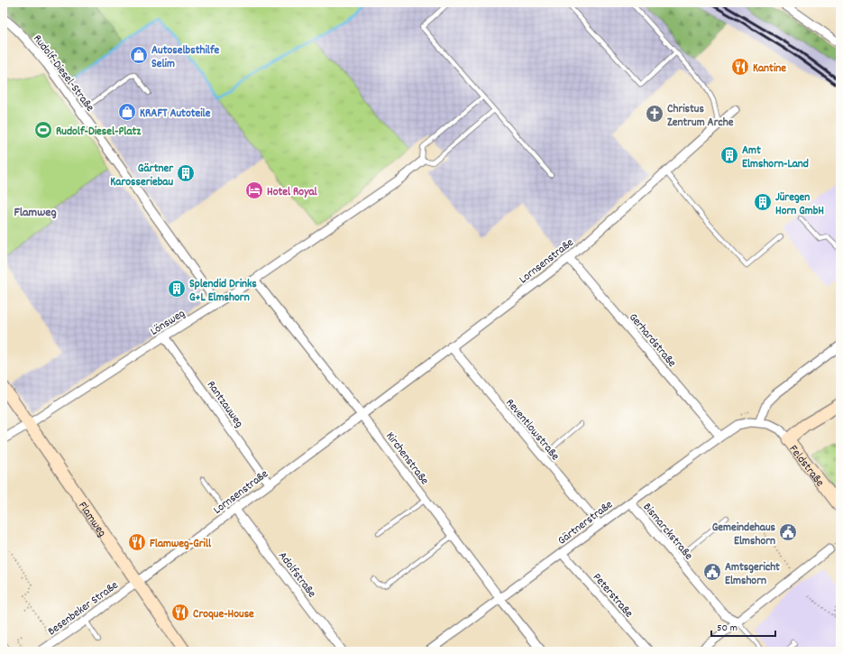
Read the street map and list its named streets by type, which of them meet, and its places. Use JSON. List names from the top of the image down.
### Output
{
  "streets": {
    "main road": ["Feldstraße", "Flamweg"],
    "street": [
      "Rudolf-Diesel-Straße",
      "Lornsenstraße",
      "Lönsweg",
      "Gerhardstraße",
      "Rantzauweg",
      "Reventlowstraße",
      "Kirchenstraße",
      "Gärtnerstraße",
      "Bismarckstraße",
      "Adolfstraße",
      "Peterstraße",
      "Besenbeker Straße"
    ]
  },
  "crossings": [
    ["Rudolf-Diesel-Straße", "Lönsweg"],
    ["Lornsenstraße", "Gerhardstraße"],
    ["Lornsenstraße", "Rantzauweg"],
    ["Lornsenstraße", "Reventlowstraße"],
    ["Lornsenstraße", "Kirchenstraße"],
    ["Lornsenstraße", "Flamweg"],
    ["Lornsenstraße", "Adolfstraße"],
    ["Lornsenstraße", "Besenbeker Straße"],
    ["Lönsweg", "Rantzauweg"],
    ["Lönsweg", "Kirchenstraße"],
    ["Lönsweg", "Flamweg"],
    ["Gerhardstraße", "Gärtnerstraße"],
    ["Reventlowstraße", "Gärtnerstraße"],
    ["Kirchenstraße", "Gärtnerstraße"],
    ["Feldstraße", "Gärtnerstraße"],
    ["Flamweg", "Besenbeker Straße"],
    ["Gärtnerstraße", "Bismarckstraße"],
    ["Gärtnerstraße", "Peterstraße"]
  ],
  "districts": ["Flamweg"],
  "places": {
    "shop": ["Autoselbsthilfe Selim", "KRAFT Autoteile"],
    "restaurant": ["Kantine", "Flamweg-Grill", "Croque-House"],
    "church": ["Christus Zentrum Arche"],
    "sports": ["Rudolf-Diesel-Platz"],
    "building": [
      "Amt Elmshorn-Land",
      "Gärtner Karosseriebau",
      "Jüregen Horn GmbH",
      "Splendid Drinks G+L Elmshorn"
    ],
    "hotel": ["Hotel Royal"],
    "public building": ["Gemeindehaus Elmshorn", "Amtsgericht Elmshorn"]
  },
  "scale_bar": "50 m"
}
